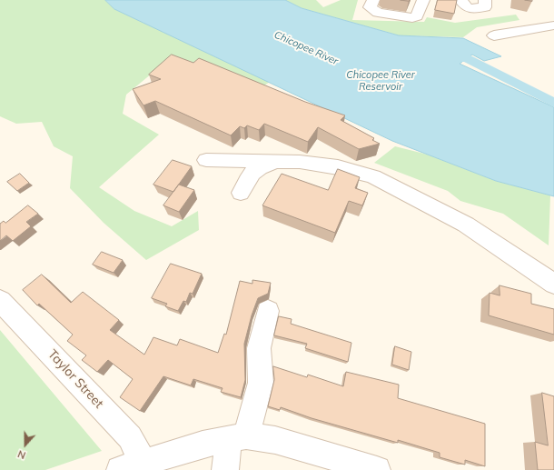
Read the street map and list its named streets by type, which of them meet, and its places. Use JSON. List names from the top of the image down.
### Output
{
  "streets": {
    "street": ["Taylor Street"]
  },
  "water": ["Chicopee River", "Chicopee River Reservoir"],
  "north": "bottom"
}
